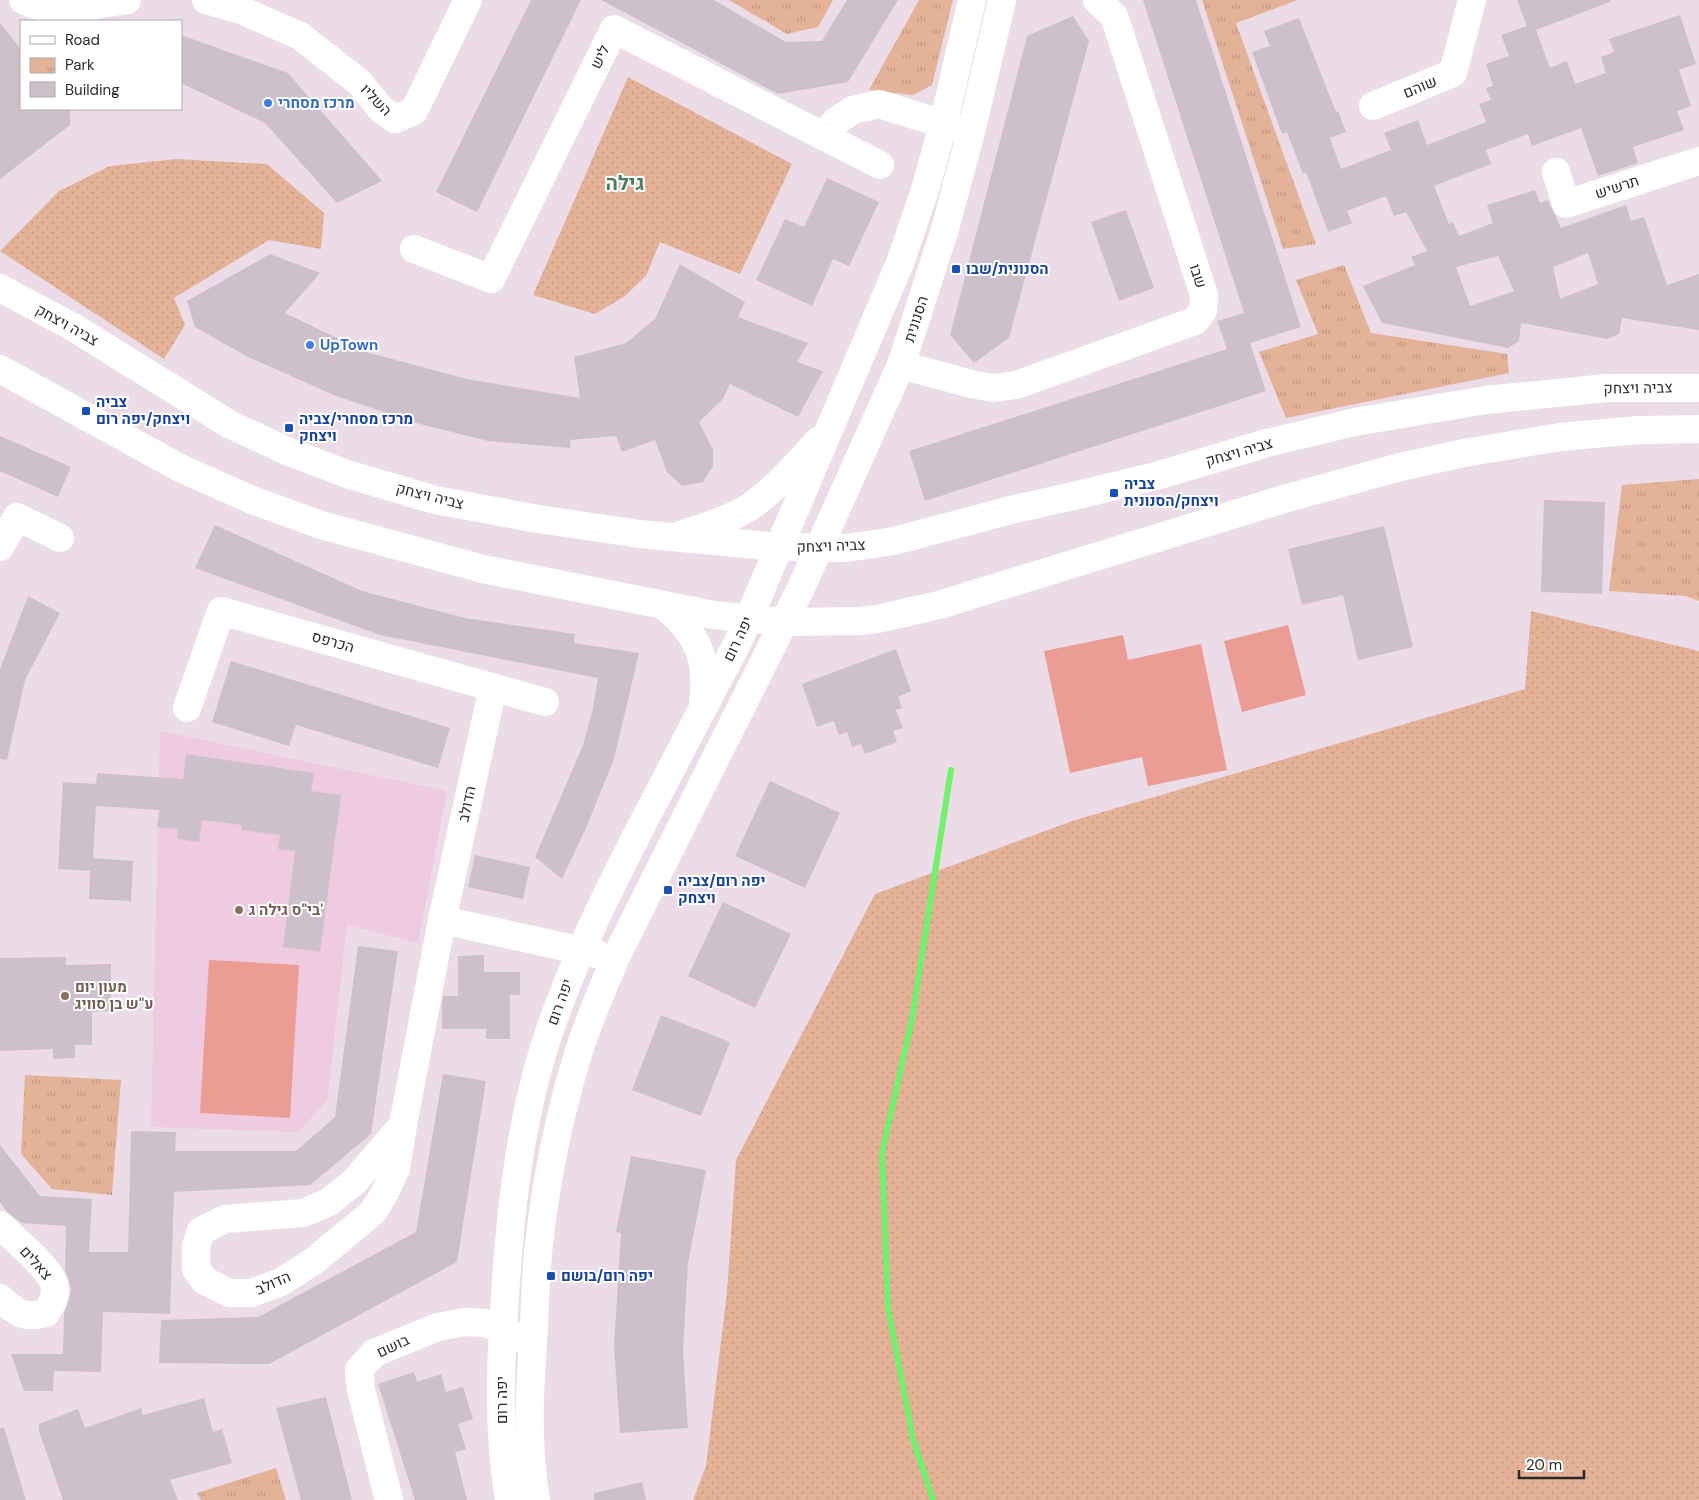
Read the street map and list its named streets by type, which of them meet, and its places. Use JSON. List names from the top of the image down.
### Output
{
  "streets": {
    "street": [
      "ליש",
      "שוהם",
      "השליו",
      "תרשיש",
      "שבו",
      "הסנונית",
      "צביה ויצחק",
      "יפה רום",
      "הכרפס",
      "הדולב",
      "צאלים",
      "בושם"
    ]
  },
  "crossings": [
    ["שבו", "הסנונית"],
    ["הסנונית", "צביה ויצחק"],
    ["הסנונית", "יפה רום"],
    ["צביה ויצחק", "יפה רום"],
    ["יפה רום", "בושם"],
    ["הכרפס", "הדולב"]
  ],
  "districts": ["גילה"],
  "places": {
    "other": [
      "מרכז מסחרי",
      "UpTown",
      "בי\"ס גילה ג'",
      "מעון יום ע\"ש בן סוויג"
    ],
    "transit": [
      "הסנונית/שבו",
      "צביה ויצחק/יפה רום",
      "מרכז מסחרי/צביה ויצחק",
      "צביה ויצחק/הסנונית",
      "יפה רום/צביה ויצחק",
      "יפה רום/בושם"
    ]
  },
  "legend": ["Road", "Park", "Building"],
  "scale_bar": "20 m"
}
